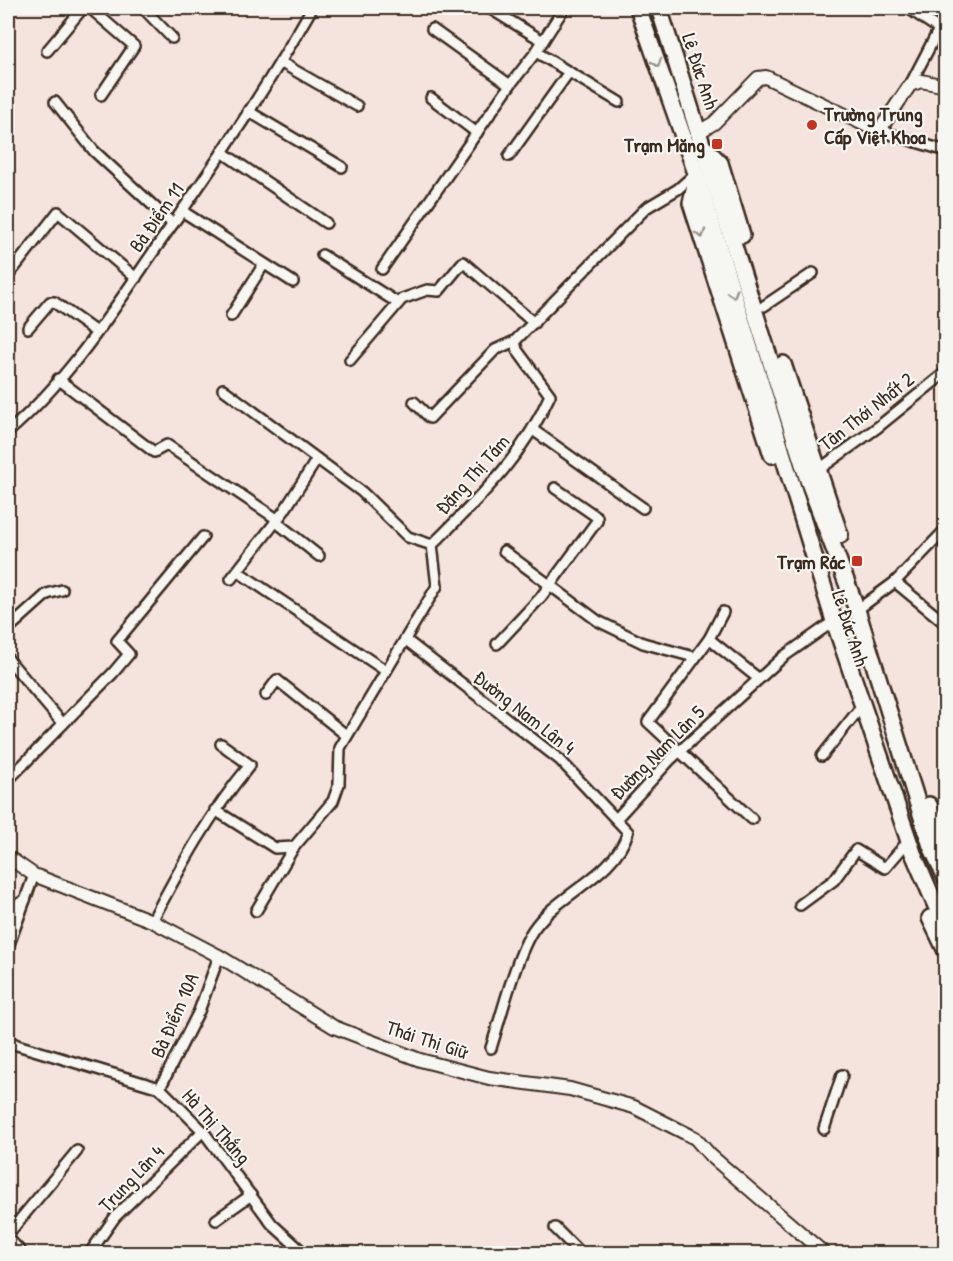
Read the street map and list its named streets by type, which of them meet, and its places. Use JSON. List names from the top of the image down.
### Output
{
  "streets": {
    "highway": ["Lê Đức Anh"],
    "street": [
      "Bà Điểm 11",
      "Tân Thới Nhất 2",
      "Đặng Thị Tám",
      "Đường Nam Lân 4",
      "Đường Nam Lân 5",
      "Bà Điểm 10A",
      "Thái Thị Giữ",
      "Hà Thị Thắng",
      "Trung Lân 4"
    ]
  },
  "crossings": [
    ["Lê Đức Anh", "Tân Thới Nhất 2"],
    ["Lê Đức Anh", "Đường Nam Lân 5"],
    ["Đường Nam Lân 4", "Đường Nam Lân 5"],
    ["Bà Điểm 10A", "Thái Thị Giữ"],
    ["Bà Điểm 10A", "Hà Thị Thắng"],
    ["Hà Thị Thắng", "Trung Lân 4"]
  ],
  "places": {
    "other": ["Trường Trung Cấp Việt Khoa"],
    "transit": ["Trạm Măng", "Trạm Rác"]
  }
}
